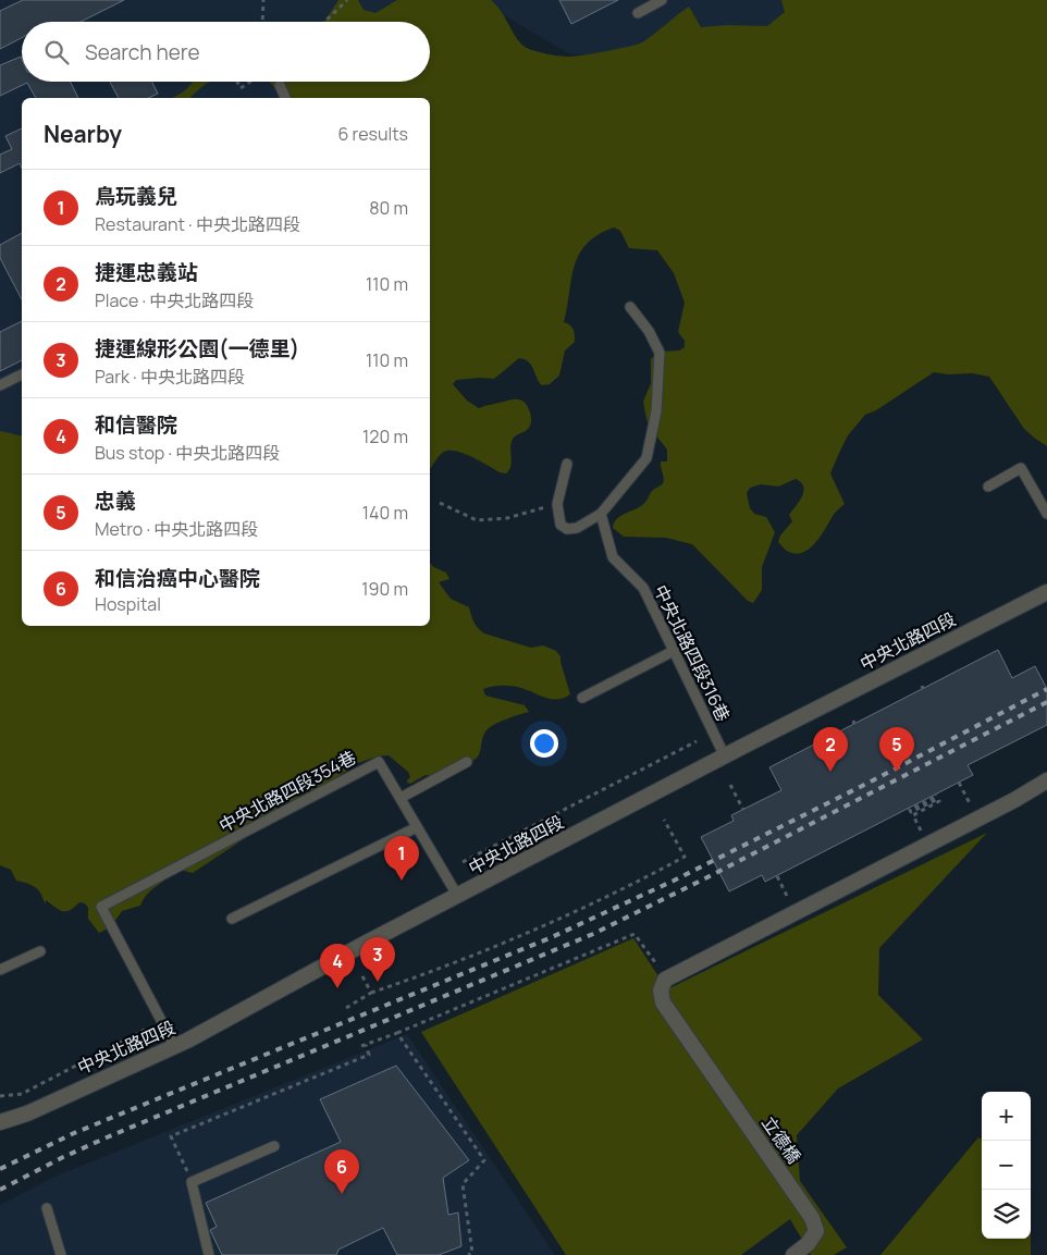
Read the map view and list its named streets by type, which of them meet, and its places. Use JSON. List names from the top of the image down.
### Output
{
  "streets": {
    "street": ["中央北路四段", "立德橋"],
    "lane": ["中央北路四段316巷", "中央北路四段354巷"]
  },
  "crossings": [
    ["中央北路四段", "中央北路四段316巷"],
    ["中央北路四段", "中央北路四段354巷"]
  ],
  "page": {
    "search": "Search here",
    "heading": ["Nearby", "6 results"],
    "list": [
      {
        "mark": "1",
        "name": "鳥玩義兒",
        "note": "Restaurant · 中央北路四段",
        "value": "80 m"
      },
      {
        "mark": "2",
        "name": "捷運忠義站",
        "note": "Place · 中央北路四段",
        "value": "110 m"
      },
      {
        "mark": "3",
        "name": "捷運線形公園(一德里)",
        "note": "Park · 中央北路四段",
        "value": "110 m"
      },
      {
        "mark": "4",
        "name": "和信醫院",
        "note": "Bus stop · 中央北路四段",
        "value": "120 m"
      },
      {
        "mark": "5",
        "name": "忠義",
        "note": "Metro · 中央北路四段",
        "value": "140 m"
      },
      {
        "mark": "6",
        "name": "和信治癌中心醫院",
        "note": "Hospital",
        "value": "190 m"
      }
    ],
    "pins": [
      "2",
      "5",
      "1",
      "3",
      "4",
      "6"
    ],
    "map_buttons": ["+", "−"]
  }
}
